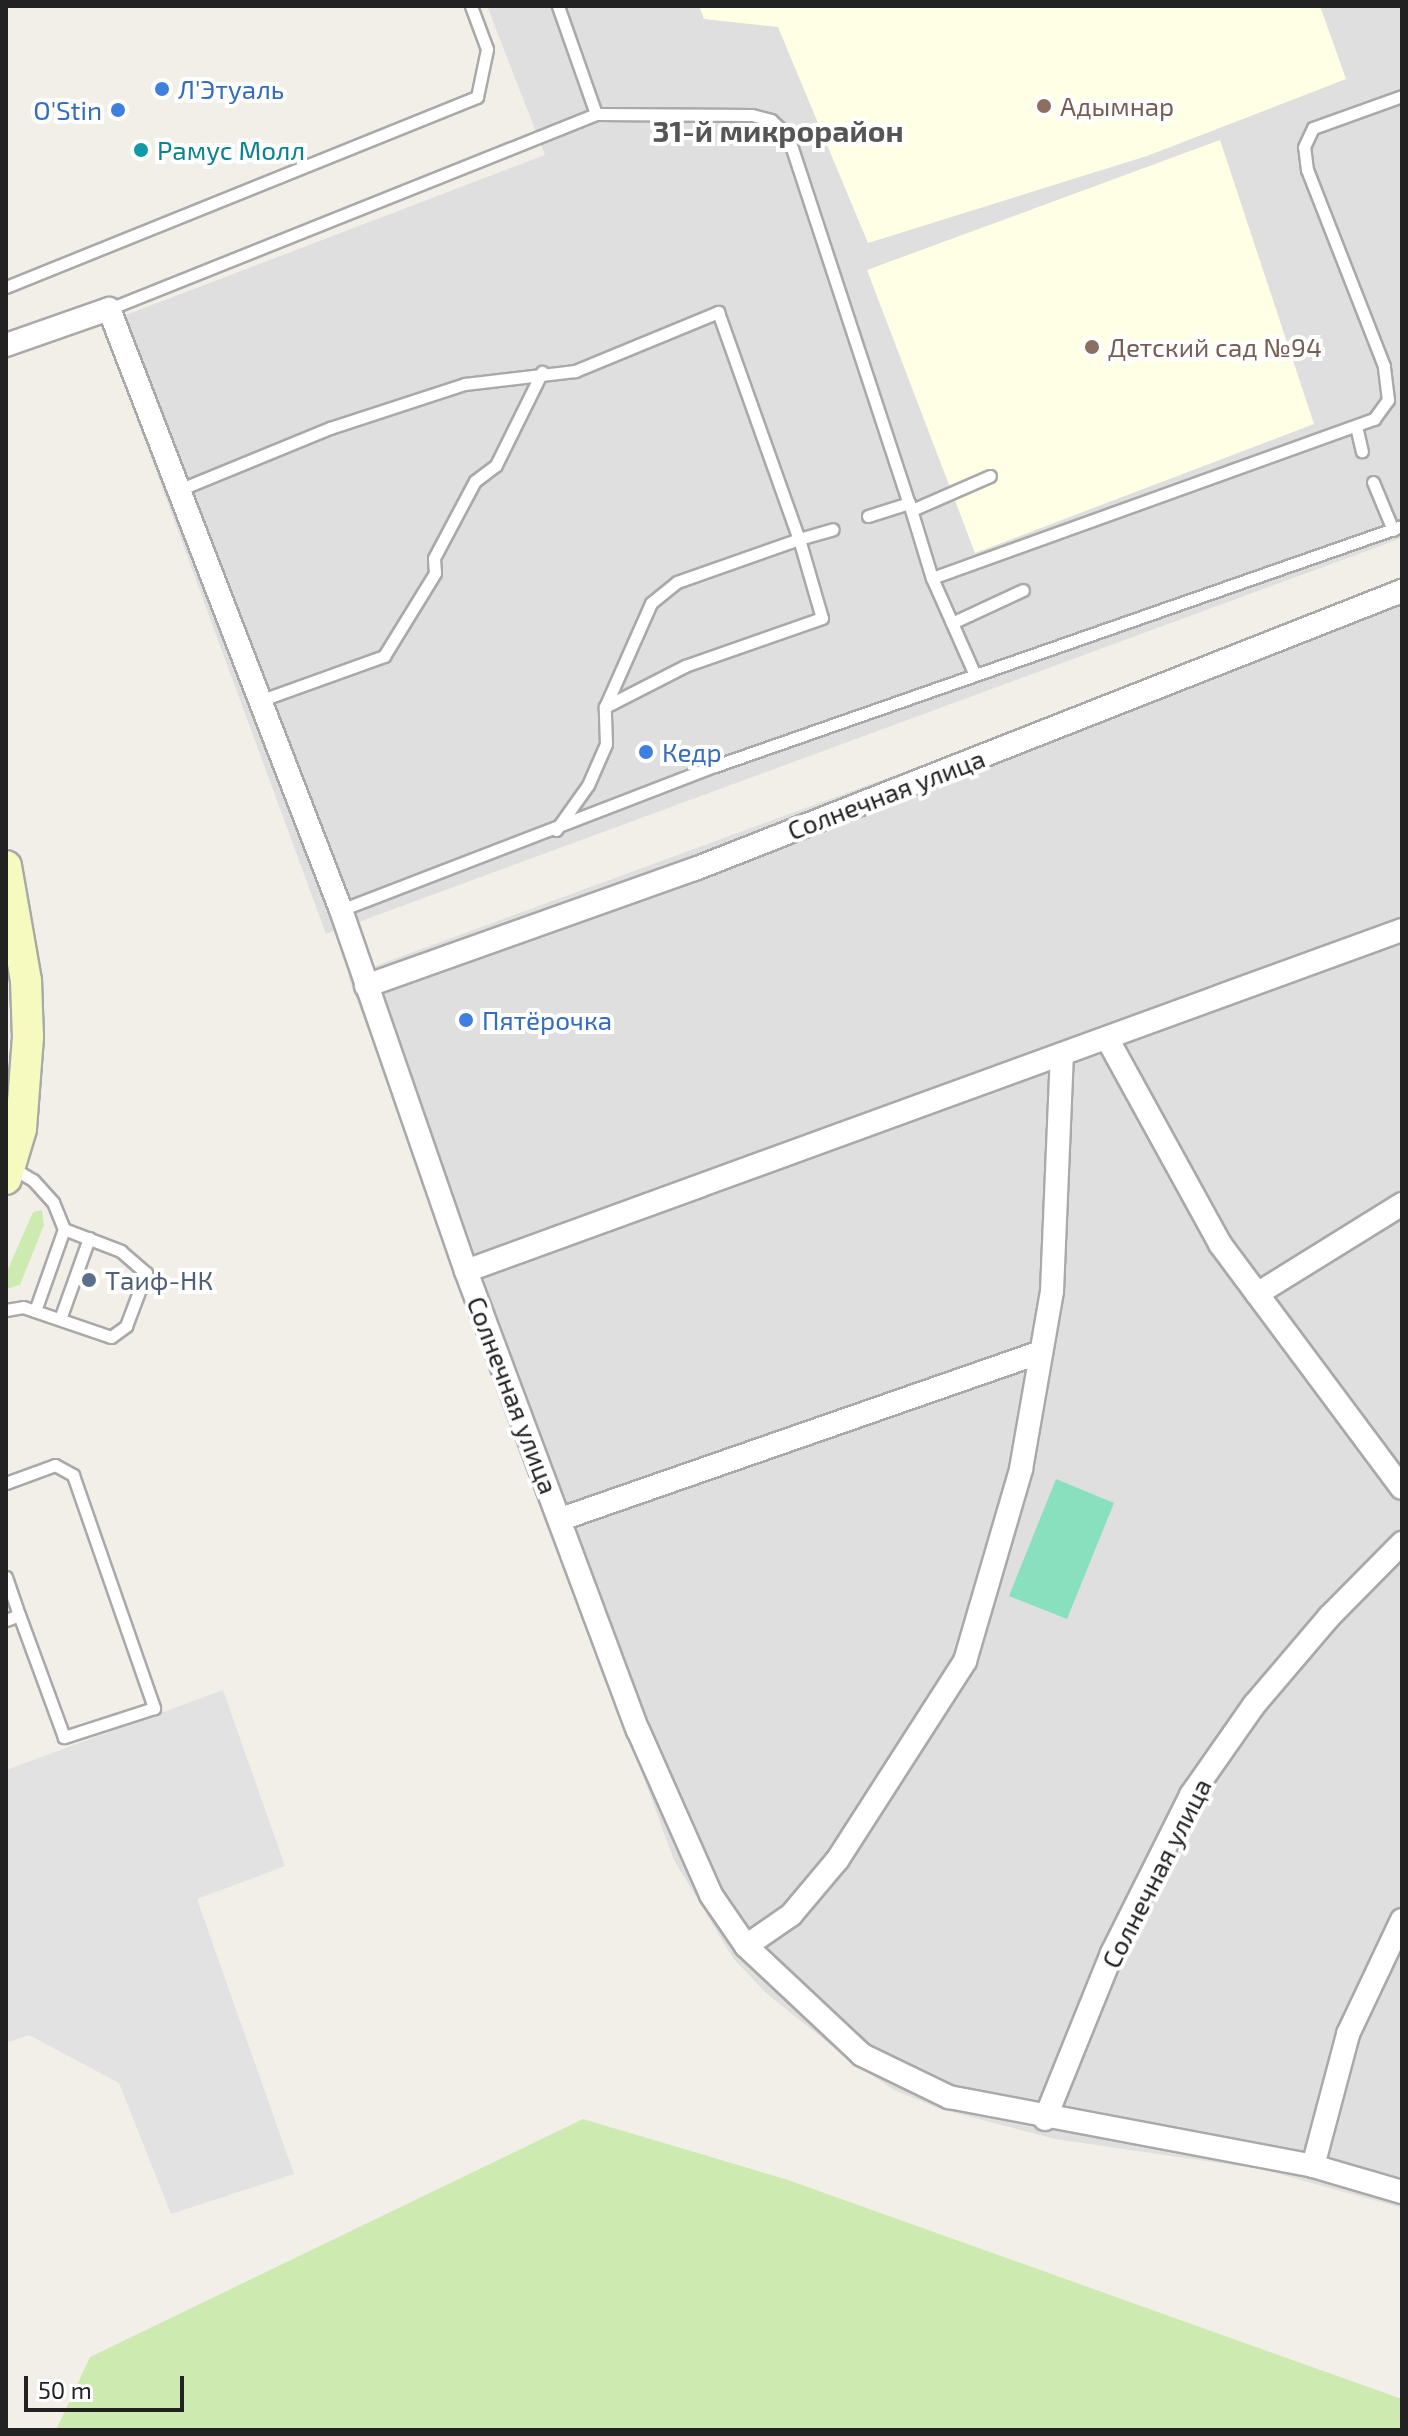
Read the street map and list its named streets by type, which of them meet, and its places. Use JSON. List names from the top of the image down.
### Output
{
  "streets": {
    "street": ["Солнечная улица"]
  },
  "districts": ["31-й микрорайон"],
  "places": [
    "Л'Этуаль",
    "Адымнар",
    "O'Stin",
    "Рамус Молл",
    "Детский сад №94",
    "Кедр",
    "Пятёрочка",
    "Таиф-НК"
  ],
  "scale_bar": "50 m"
}
